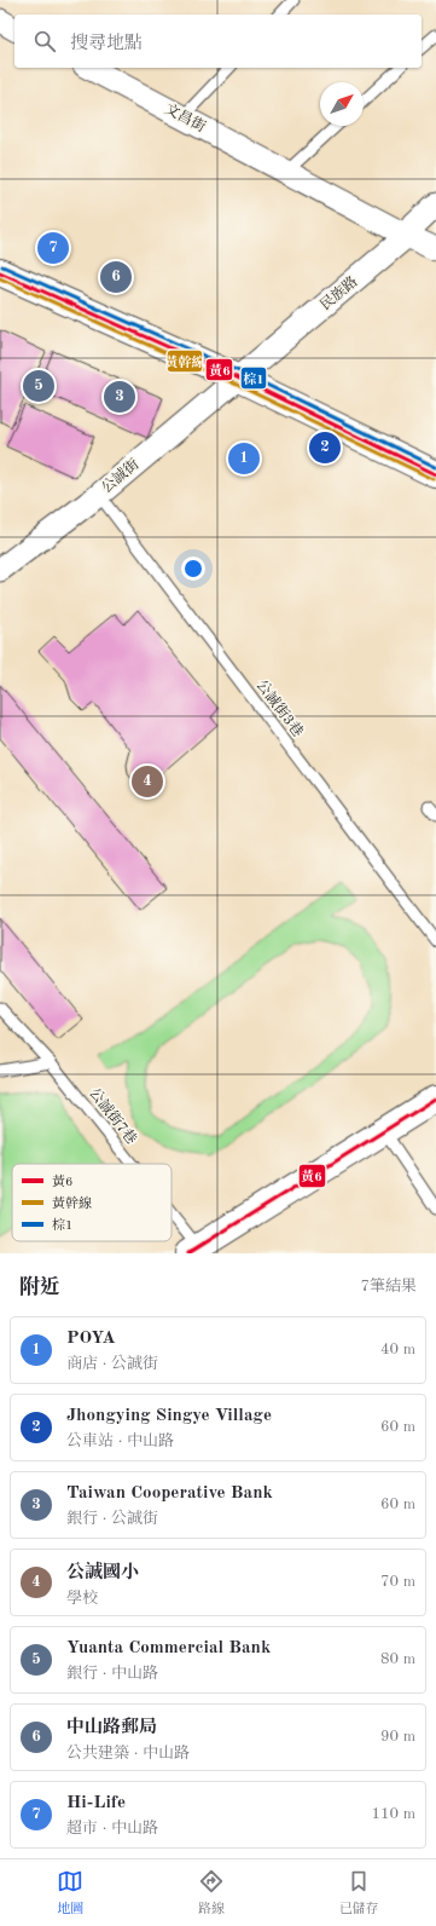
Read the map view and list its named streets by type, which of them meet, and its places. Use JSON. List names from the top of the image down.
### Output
{
  "streets": {
    "street": ["文昌街", "民族路", "公誠街"],
    "lane": ["公誠街3巷", "公誠街7巷"]
  },
  "crossings": [
    ["文昌街", "民族路"],
    ["民族路", "公誠街"],
    ["公誠街", "公誠街3巷"]
  ],
  "lines": ["transit line 棕1", "transit line 黃6", "transit line 黃幹線"],
  "legend": ["黃6", "黃幹線", "棕1"],
  "north": "top right",
  "page": {
    "search": "搜尋地點",
    "pins": [
      "7",
      "6",
      "5",
      "3",
      "2",
      "1",
      "4"
    ],
    "heading": ["附近", "7筆結果"],
    "list": [
      {
        "mark": "1",
        "name": "POYA",
        "note": "商店 · 公誠街",
        "value": "40 m"
      },
      {
        "mark": "2",
        "name": "Jhongying Singye Village",
        "note": "公車站 · 中山路",
        "value": "60 m"
      },
      {
        "mark": "3",
        "name": "Taiwan Cooperative Bank",
        "note": "銀行 · 公誠街",
        "value": "60 m"
      },
      {
        "mark": "4",
        "name": "公誠國小",
        "note": "學校",
        "value": "70 m"
      },
      {
        "mark": "5",
        "name": "Yuanta Commercial Bank",
        "note": "銀行 · 中山路",
        "value": "80 m"
      },
      {
        "mark": "6",
        "name": "中山路郵局",
        "note": "公共建築 · 中山路",
        "value": "90 m"
      },
      {
        "mark": "7",
        "name": "Hi-Life",
        "note": "超市 · 中山路",
        "value": "110 m"
      }
    ],
    "nav": ["地圖", "路線", "已儲存"]
  }
}
